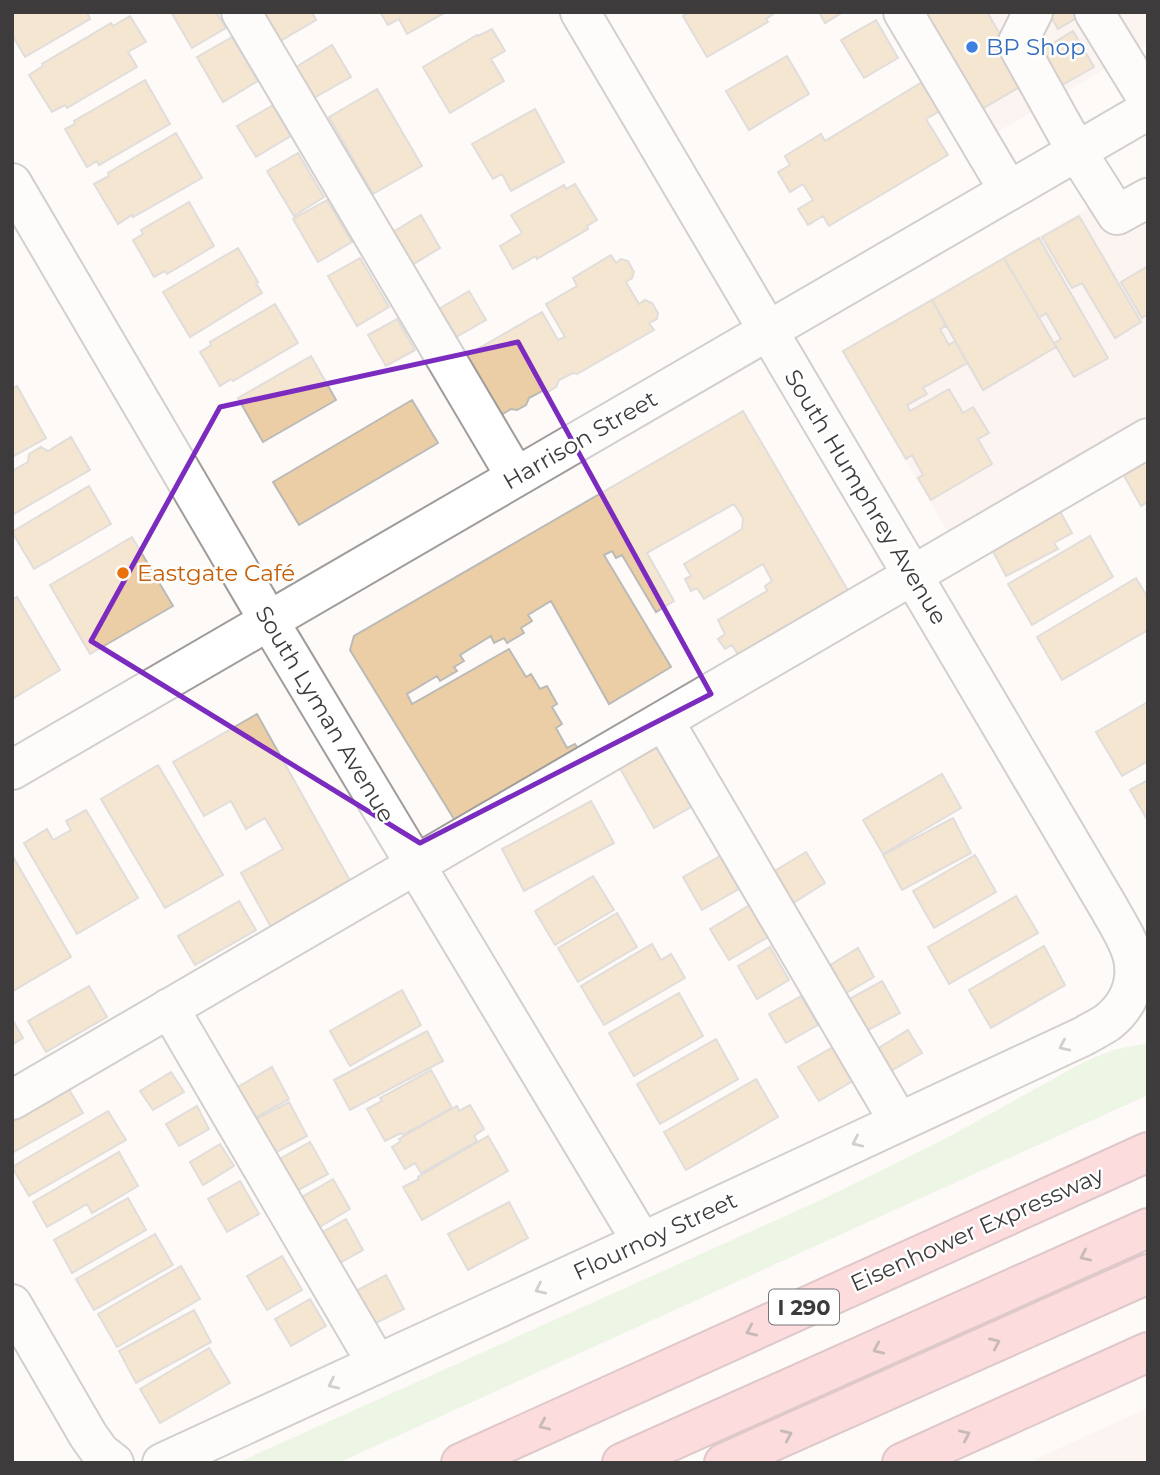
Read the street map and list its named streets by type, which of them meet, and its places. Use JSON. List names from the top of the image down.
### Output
{
  "streets": {
    "highway": ["Eisenhower Expressway", "I 290"],
    "street": [
      "Harrison Street",
      "South Humphrey Avenue",
      "South Lyman Avenue",
      "Flournoy Street"
    ]
  },
  "crossings": [
    ["Harrison Street", "South Humphrey Avenue"],
    ["Harrison Street", "South Lyman Avenue"],
    ["South Humphrey Avenue", "Flournoy Street"],
    ["South Lyman Avenue", "Flournoy Street"]
  ],
  "one_way": ["Flournoy Street"],
  "places": ["BP Shop", "Eastgate Café"]
}
